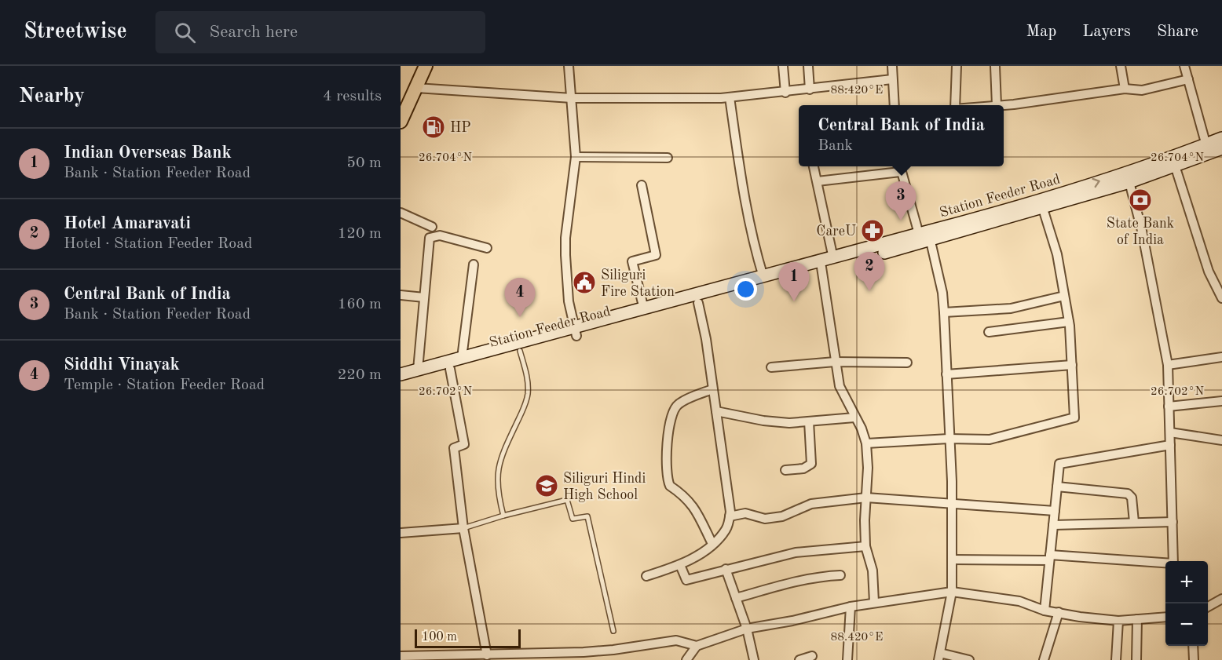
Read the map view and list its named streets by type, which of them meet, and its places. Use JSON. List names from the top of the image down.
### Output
{
  "streets": {
    "street": ["Station Feeder Road"]
  },
  "places": {
    "fuel station": ["HP"],
    "bank": ["State Bank of India"],
    "pharmacy": ["CareU"],
    "public building": ["Siliguri Fire Station"],
    "school or university": ["Siliguri Hindi High School"]
  },
  "scale_bar": "100 m",
  "page": {
    "header": "Streetwise",
    "search": "Search here",
    "nav": ["Map", "Layers", "Share"],
    "heading": ["Nearby", "4 results"],
    "popup": ["Central Bank of India", "Bank"],
    "list": [
      {
        "mark": "1",
        "name": "Indian Overseas Bank",
        "note": "Bank · Station Feeder Road",
        "value": "50 m"
      },
      {
        "mark": "2",
        "name": "Hotel Amaravati",
        "note": "Hotel · Station Feeder Road",
        "value": "120 m"
      },
      {
        "mark": "3",
        "name": "Central Bank of India",
        "note": "Bank · Station Feeder Road",
        "value": "160 m"
      },
      {
        "mark": "4",
        "name": "Siddhi Vinayak",
        "note": "Temple · Station Feeder Road",
        "value": "220 m"
      }
    ],
    "pins": [
      "3",
      "2",
      "1",
      "4"
    ],
    "map_buttons": ["+", "−"],
    "scale": "100 m"
  },
  "coordinates": ["88.420°E", "26.704°N", "26.702°N"]
}
